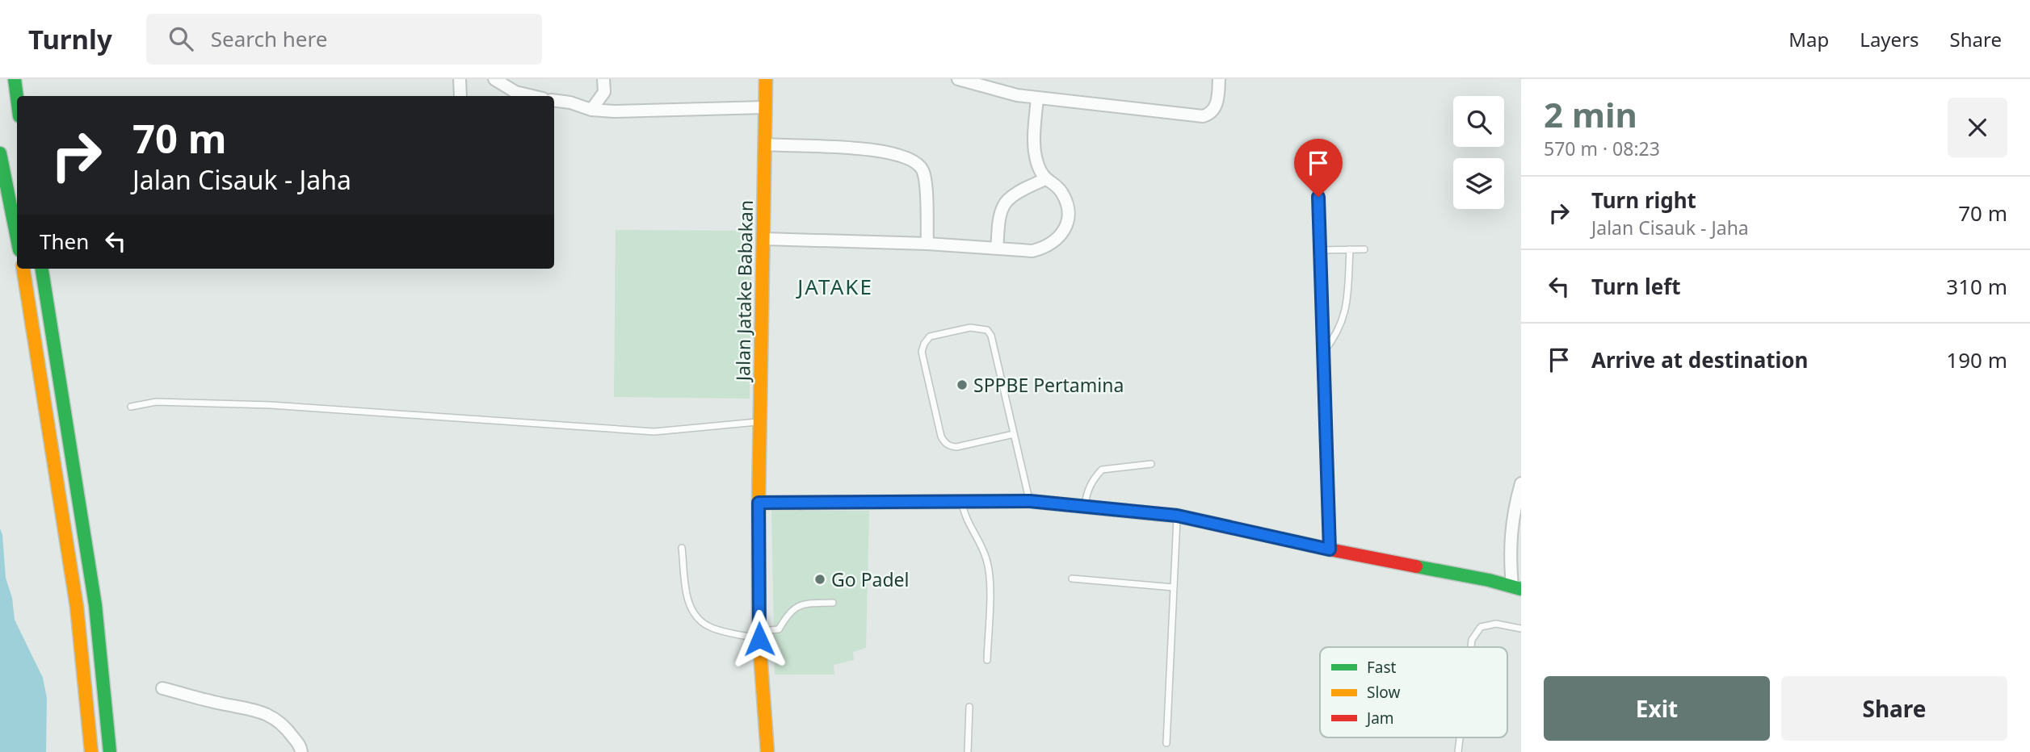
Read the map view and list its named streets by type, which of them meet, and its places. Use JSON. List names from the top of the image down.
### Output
{
  "streets": {
    "main road": ["Jalan Jatake Babakan"]
  },
  "districts": ["JATAKE"],
  "places": ["SPPBE Pertamina", "Go Padel"],
  "legend": ["Fast", "Slow", "Jam"],
  "page": {
    "header": "Turnly",
    "search": "Search here",
    "nav": ["Map", "Layers", "Share"],
    "heading": ["2 min", "570 m · 08:23"],
    "turn": ["70 m", "Jalan Cisauk - Jaha"],
    "list": [
      {
        "name": "Turn right",
        "note": "Jalan Cisauk - Jaha",
        "value": "70 m"
      },
      {
        "name": "Turn left",
        "value": "310 m"
      },
      {
        "name": "Arrive at destination",
        "value": "190 m"
      }
    ],
    "then": "Then",
    "buttons": ["Exit", "Share"]
  }
}
